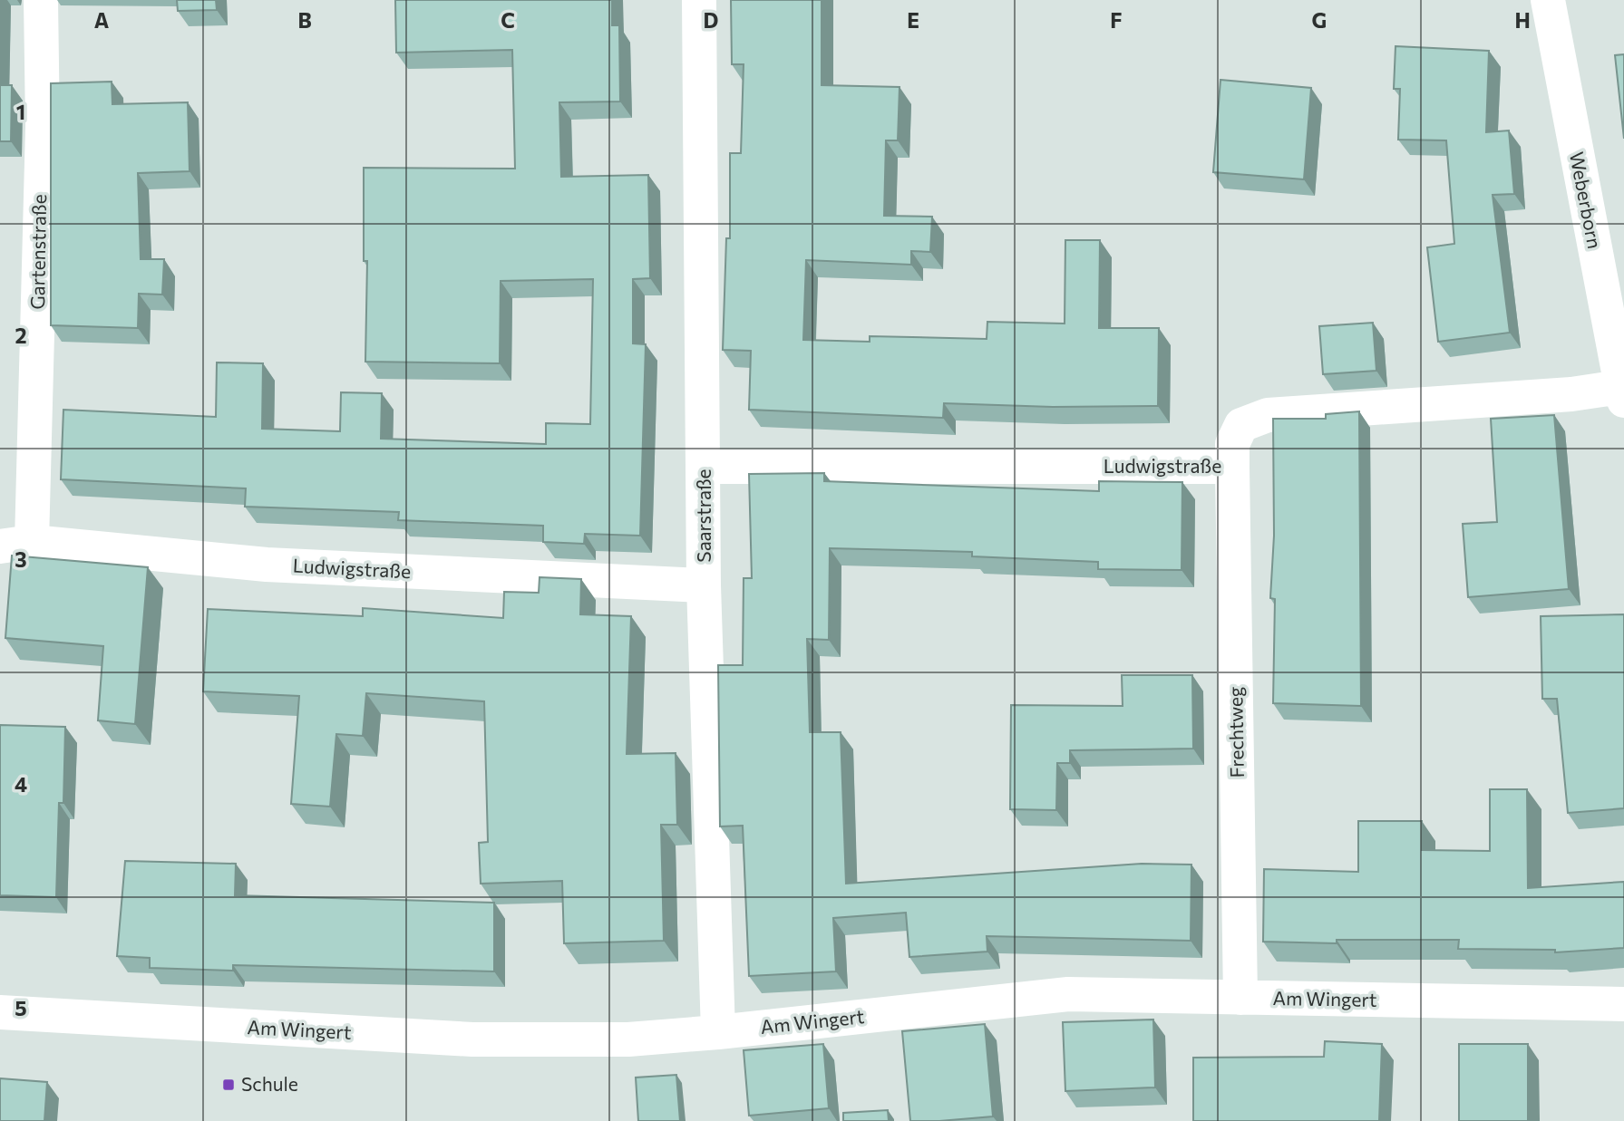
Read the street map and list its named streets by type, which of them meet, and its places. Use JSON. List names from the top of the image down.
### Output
{
  "streets": {
    "street": [
      "Weberborn",
      "Gartenstraße",
      "Ludwigstraße",
      "Saarstraße",
      "Frechtweg",
      "Am Wingert"
    ]
  },
  "crossings": [
    ["Weberborn", "Ludwigstraße"],
    ["Gartenstraße", "Ludwigstraße"],
    ["Ludwigstraße", "Saarstraße"],
    ["Ludwigstraße", "Frechtweg"],
    ["Saarstraße", "Am Wingert"],
    ["Frechtweg", "Am Wingert"]
  ],
  "places": {
    "transit": ["Schule"]
  },
  "grid": {
    "columns": [
      "A",
      "B",
      "C",
      "D",
      "E",
      "F",
      "G",
      "H"
    ],
    "rows": [
      "1",
      "2",
      "3",
      "4",
      "5"
    ]
  }
}
